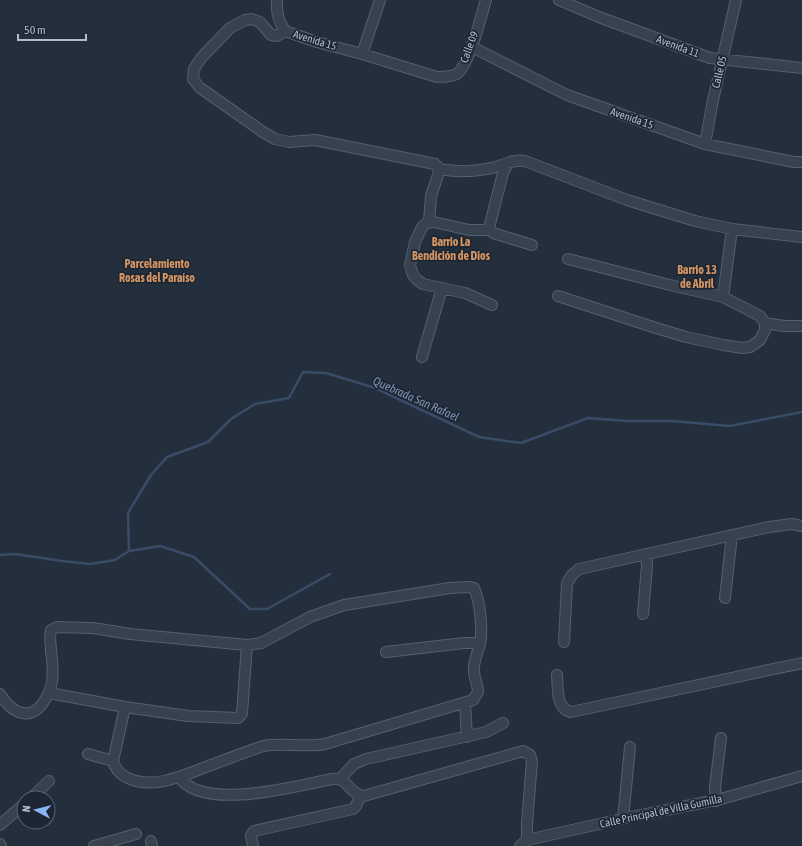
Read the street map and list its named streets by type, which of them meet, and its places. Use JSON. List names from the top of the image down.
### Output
{
  "streets": {
    "street": [
      "Avenida 15",
      "Avenida 11",
      "Calle 09",
      "Calle 05",
      "Calle Principal de Villa Gumilla"
    ]
  },
  "crossings": [
    ["Avenida 15", "Calle 09"],
    ["Avenida 15", "Calle 05"],
    ["Avenida 11", "Calle 05"]
  ],
  "districts": ["Barrio La Bendición de Dios", "Parcelamiento Rosas del Paraíso", "Barrio 13 de Abril"],
  "water": ["Quebrada San Rafael"],
  "scale_bar": "50 m",
  "north": "left"
}
